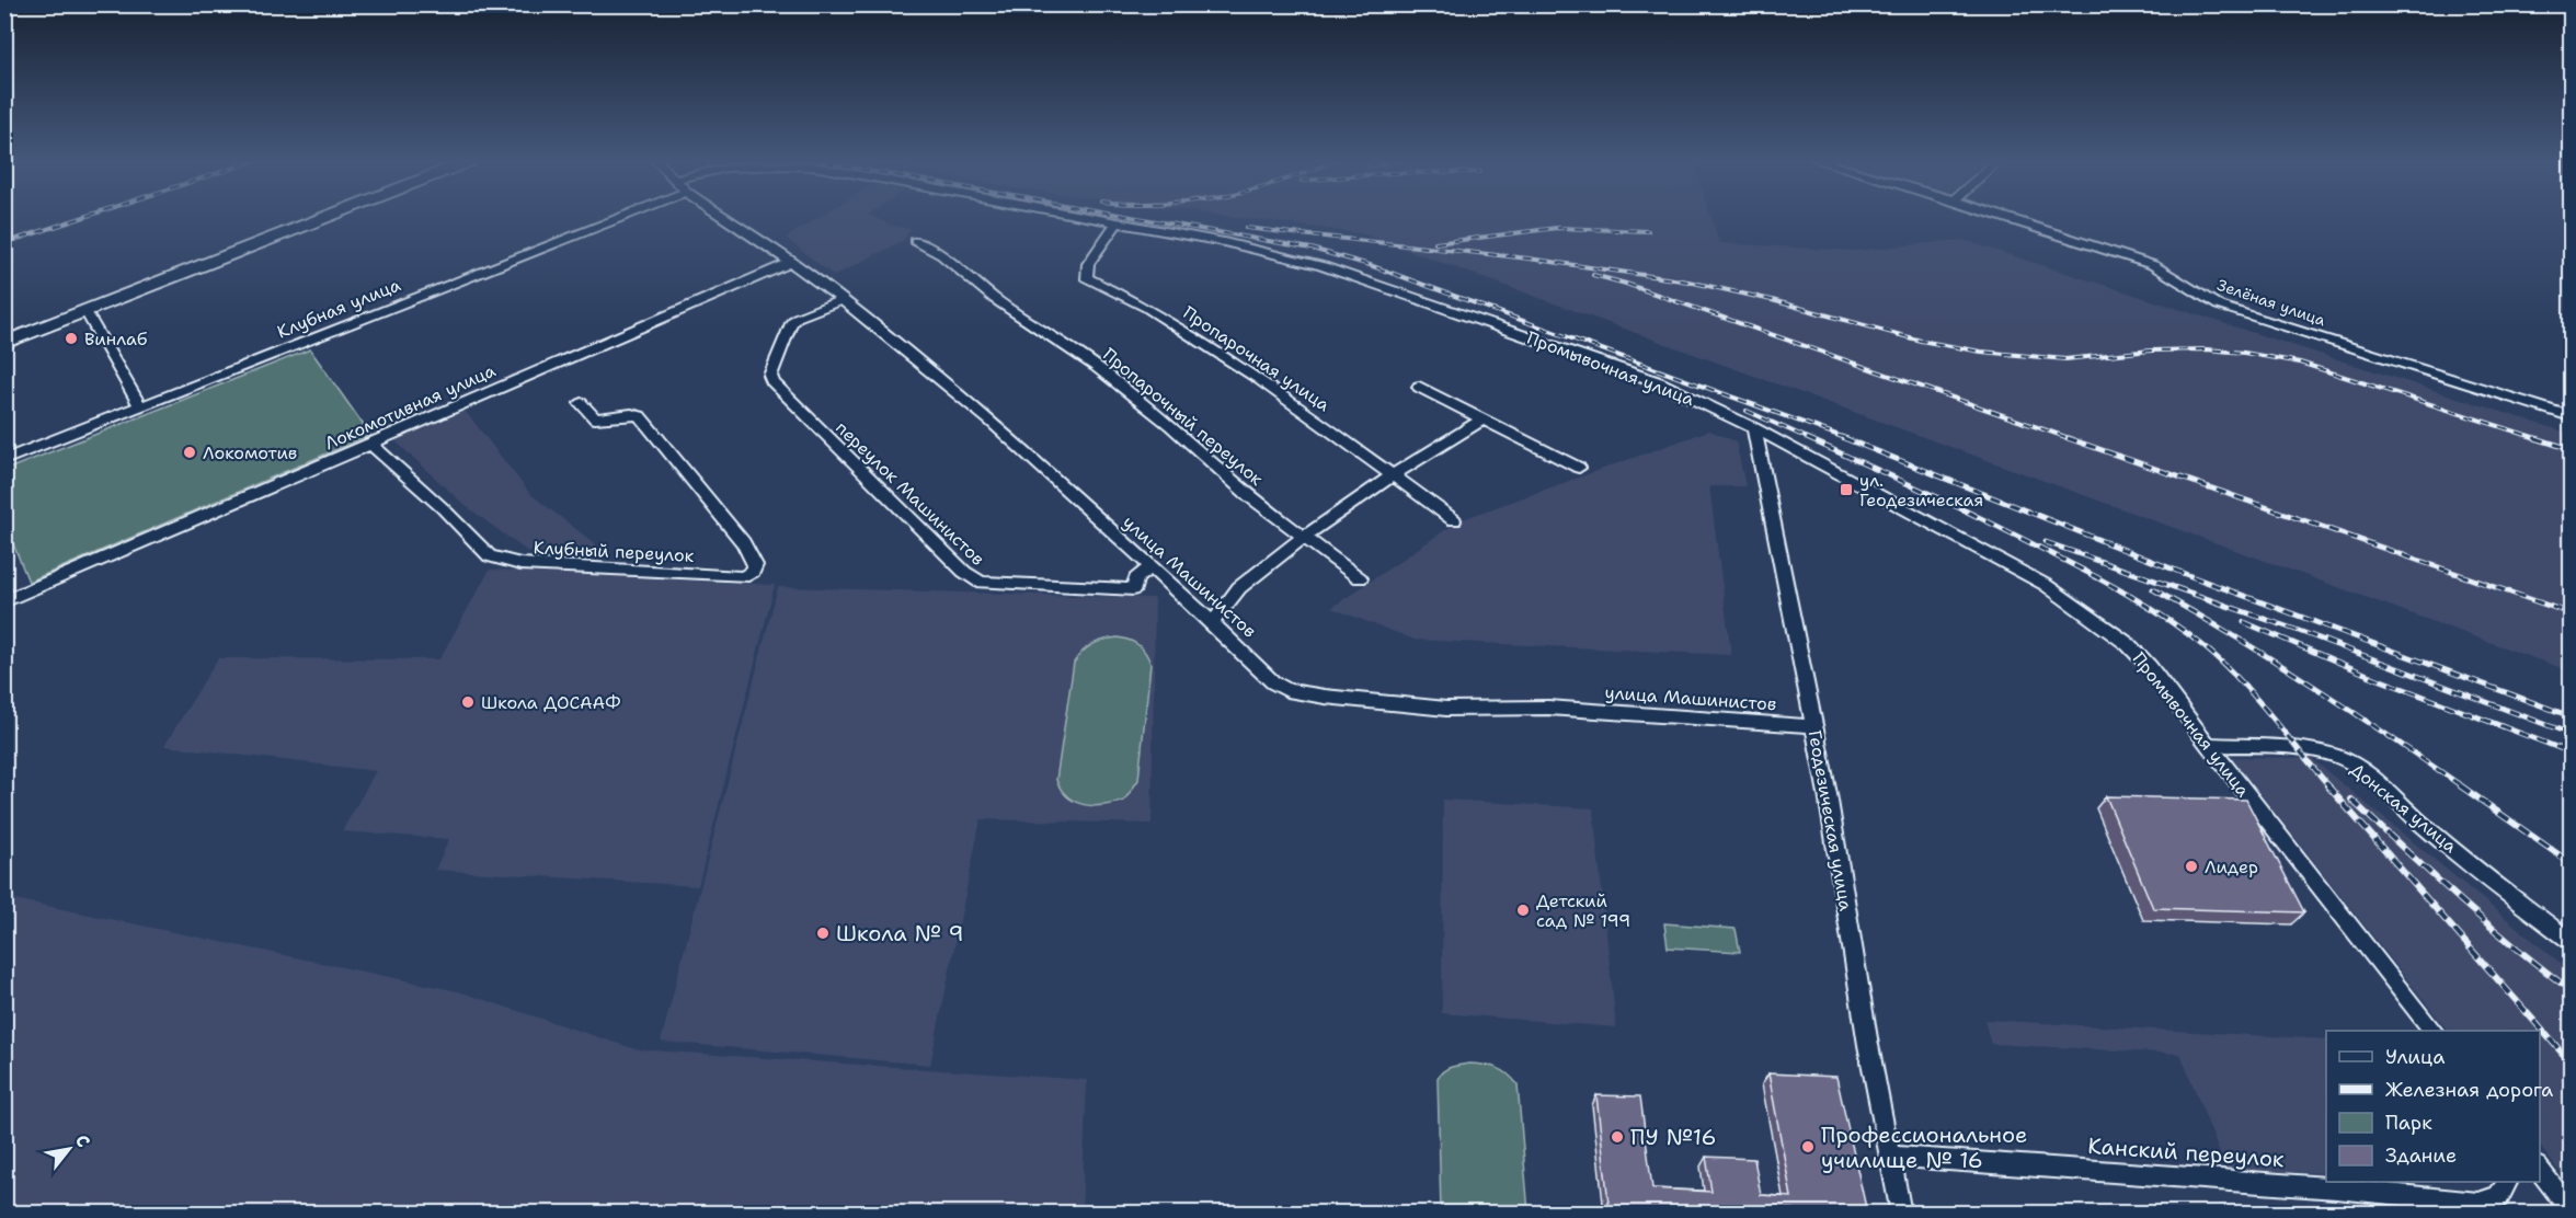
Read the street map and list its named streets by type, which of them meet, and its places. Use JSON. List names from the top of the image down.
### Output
{
  "streets": {
    "street": [
      "Зелёная улица",
      "Клубная улица",
      "Пропарочная улица",
      "Промывочная улица",
      "Локомотивная улица",
      "Пропарочный переулок",
      "переулок Машинистов",
      "Клубный переулок",
      "улица Машинистов",
      "Донская улица",
      "Геодезическая улица",
      "Канский переулок"
    ]
  },
  "crossings": [
    ["Пропарочная улица", "Промывочная улица"],
    ["Промывочная улица", "Донская улица"],
    ["Промывочная улица", "Геодезическая улица"],
    ["Локомотивная улица", "Клубный переулок"],
    ["Локомотивная улица", "улица Машинистов"],
    ["переулок Машинистов", "улица Машинистов"],
    ["улица Машинистов", "Геодезическая улица"],
    ["Геодезическая улица", "Канский переулок"]
  ],
  "places": {
    "other": [
      "Винлаб",
      "Локомотив",
      "Школа ДОСААФ",
      "Лидер",
      "Детский сад № 199",
      "Школа № 9",
      "ПУ №16",
      "Профессиональное училище № 16"
    ],
    "transit": ["ул. Геодезическая"]
  },
  "legend": [
    "Улица",
    "Железная дорога",
    "Парк",
    "Здание"
  ],
  "north": "top right"
}
